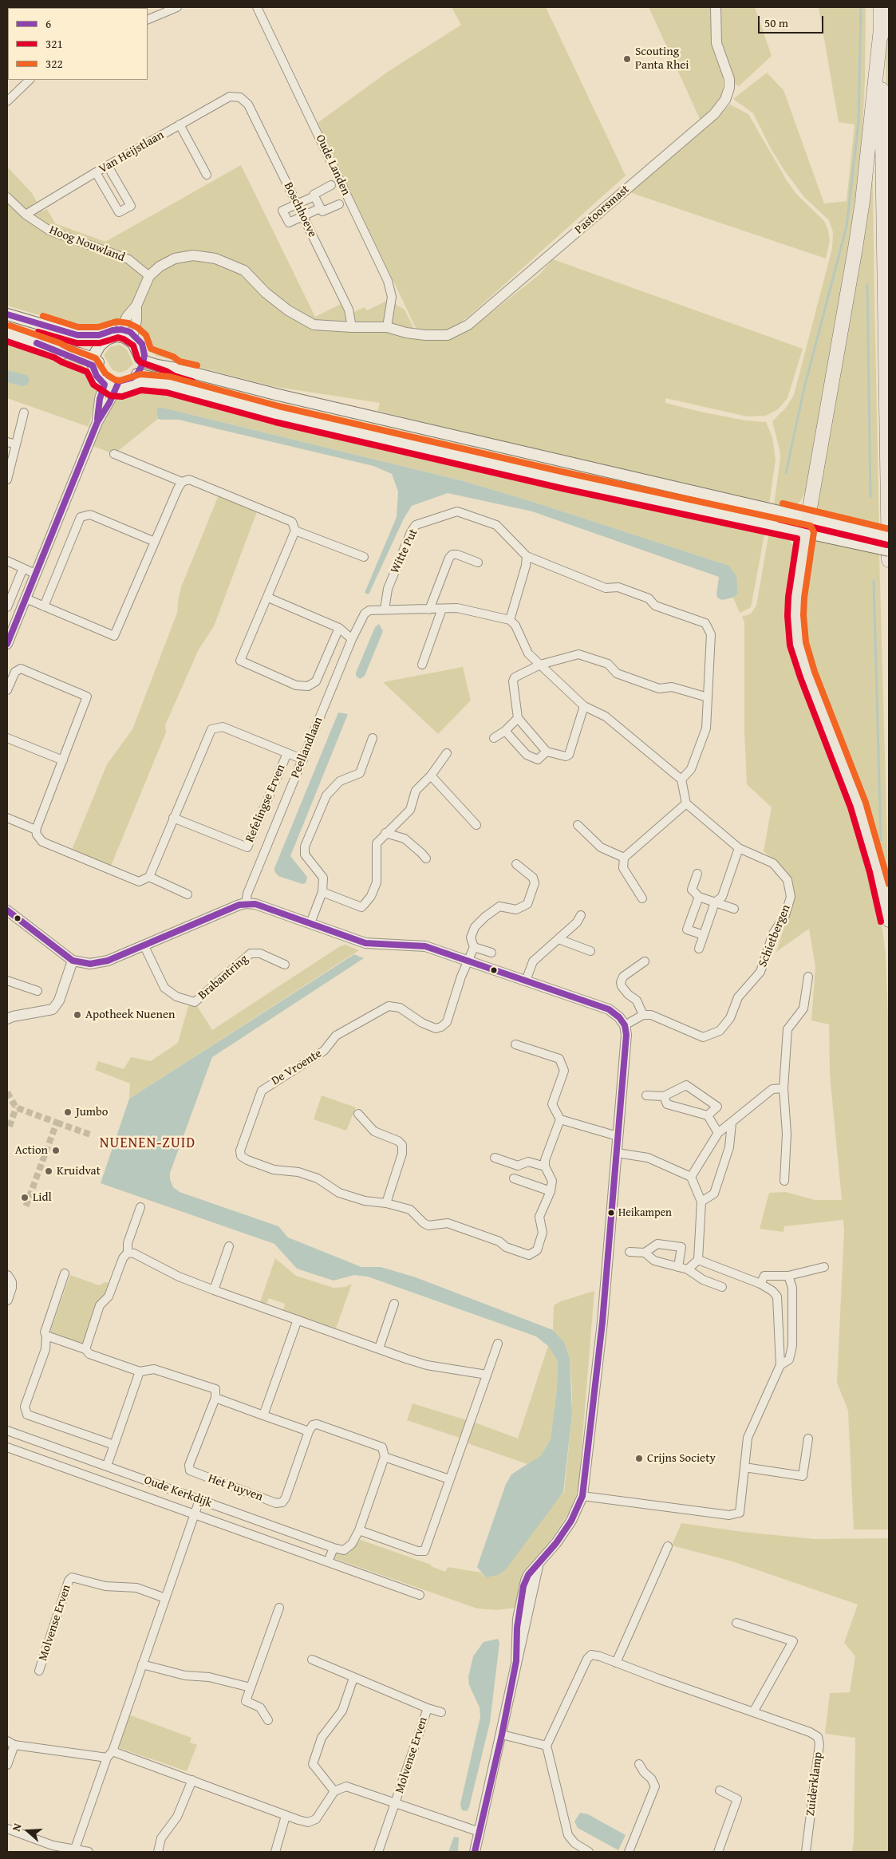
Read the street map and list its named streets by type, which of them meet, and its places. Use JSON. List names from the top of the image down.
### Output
{
  "streets": {
    "street": [
      "Van Heijstlaan",
      "Oude Landen",
      "Boschhoeve",
      "Pastoorsmast",
      "Hoog Nouwland",
      "Witte Put",
      "Peellandlaan",
      "Refelingse Erven",
      "Schietbergen",
      "Brabantring",
      "De Vroente",
      "Het Puyven",
      "Oude Kerkdijk",
      "Molvense Erven",
      "Zuiderklamp"
    ]
  },
  "crossings": [
    ["Van Heijstlaan", "Boschhoeve"],
    ["Van Heijstlaan", "Hoog Nouwland"],
    ["Oude Landen", "Pastoorsmast"],
    ["Boschhoeve", "Pastoorsmast"],
    ["Pastoorsmast", "Hoog Nouwland"],
    ["Witte Put", "Peellandlaan"],
    ["Peellandlaan", "Refelingse Erven"]
  ],
  "districts": ["NUENEN-ZUID"],
  "places": [
    "Scouting Panta Rhei",
    "Apotheek Nuenen",
    "Jumbo",
    "Action",
    "Kruidvat",
    "Lidl",
    "Heikampen",
    "Crijns Society"
  ],
  "lines": ["transit line 6", "transit line 322", "transit line 321"],
  "legend": ["6", "321", "322"],
  "scale_bar": "50 m",
  "north": "left"
}
